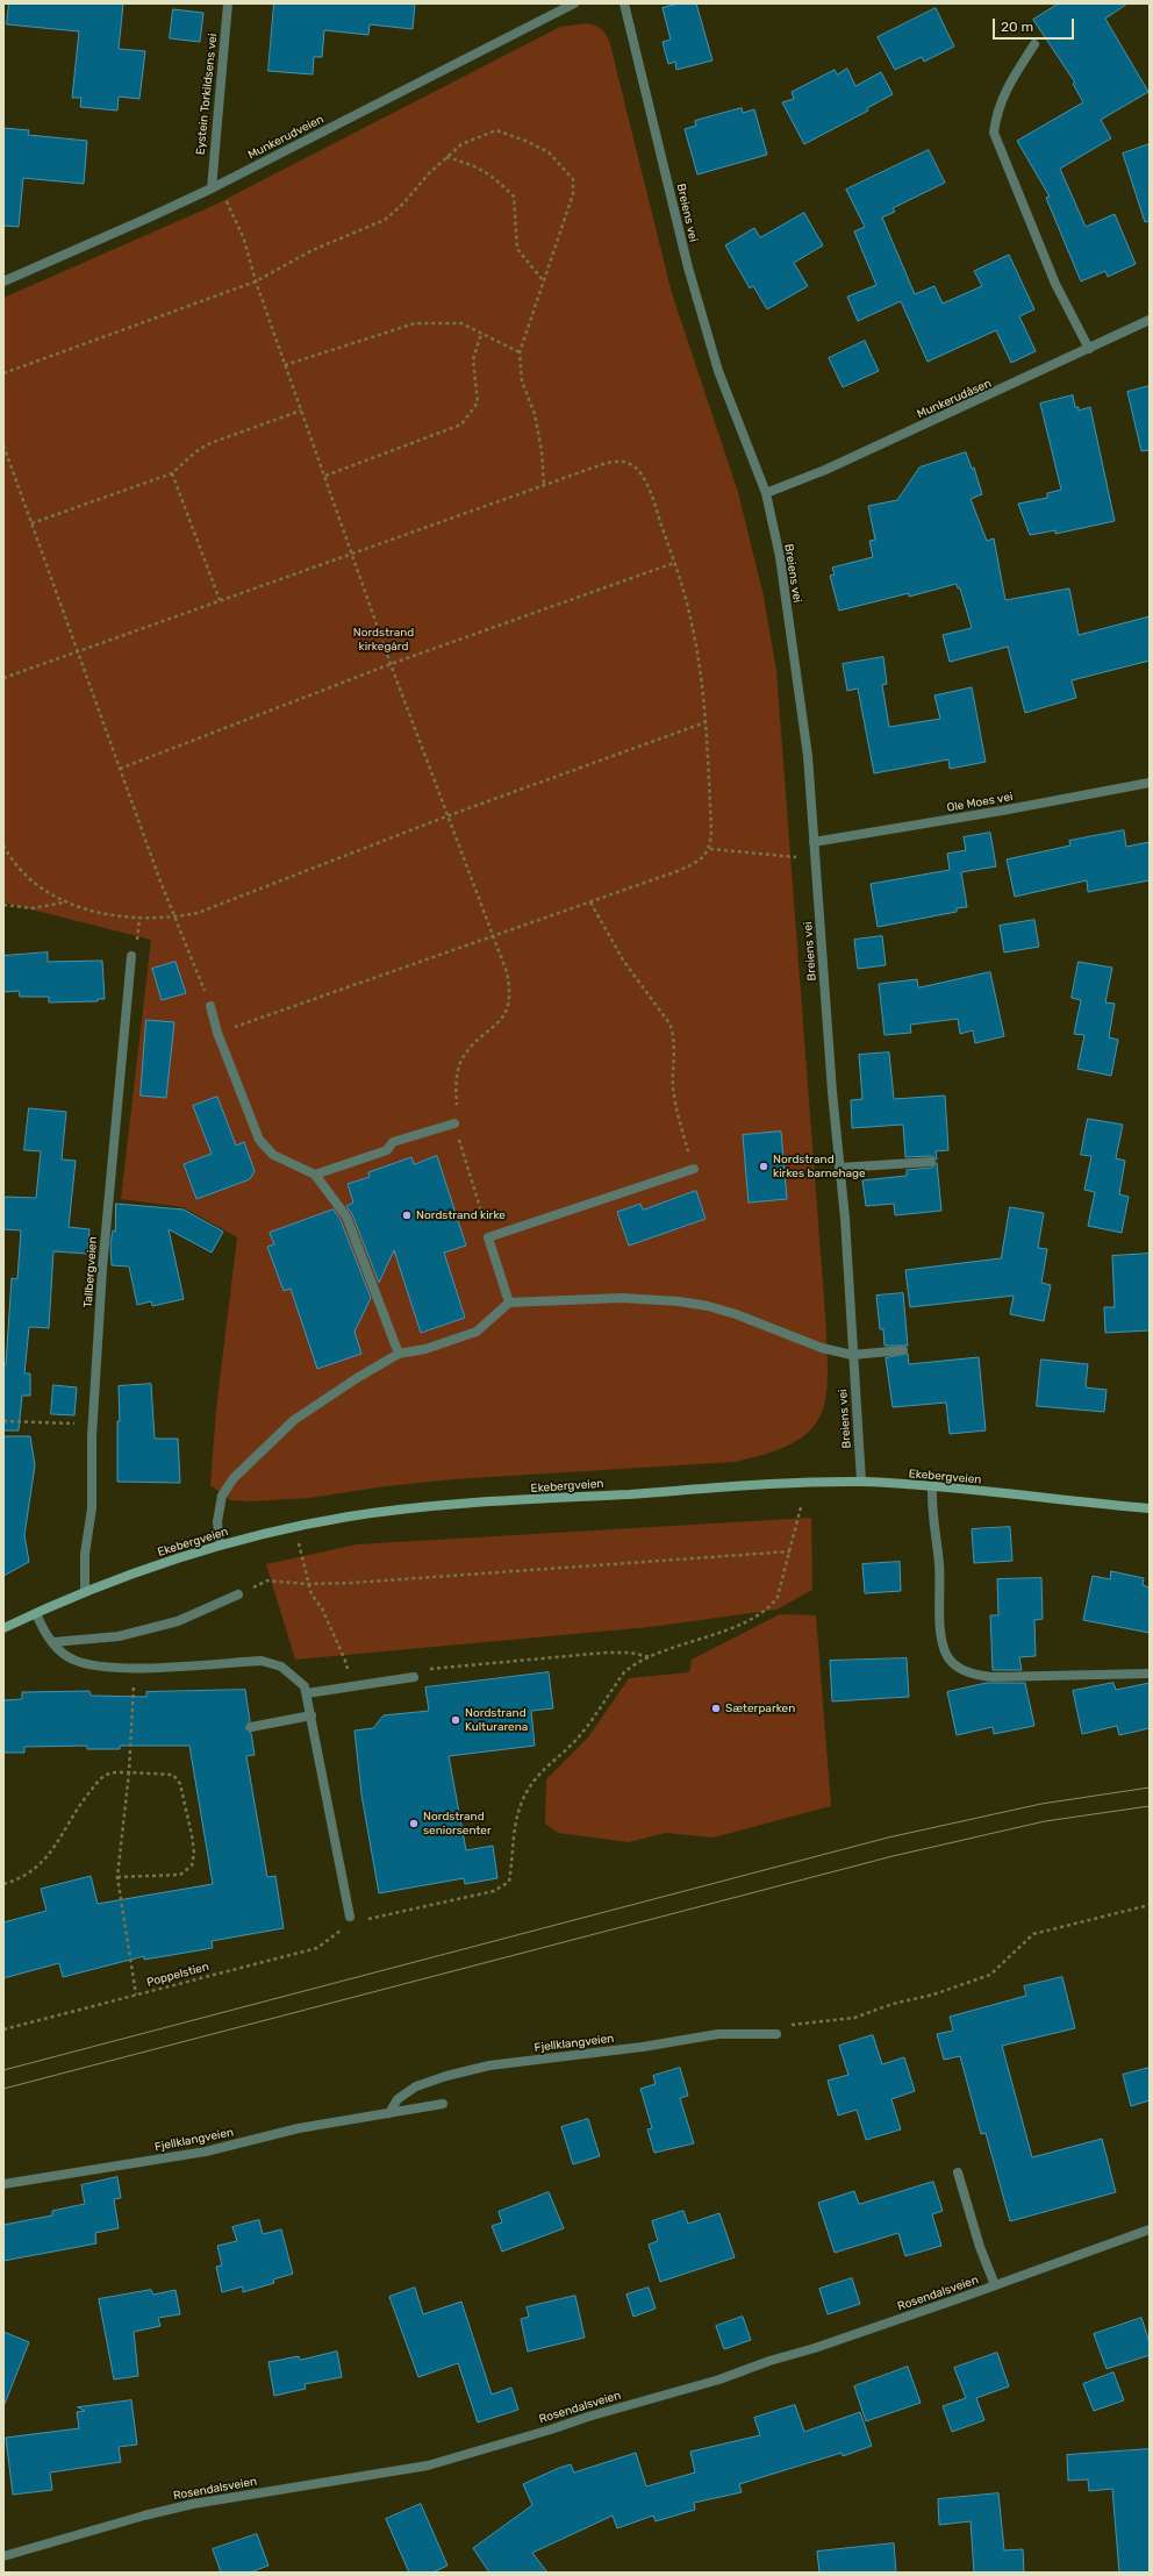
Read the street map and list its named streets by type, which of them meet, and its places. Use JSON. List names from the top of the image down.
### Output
{
  "streets": {
    "main road": ["Ekebergveien"],
    "street": [
      "Eystein Torkildsens vei",
      "Munkerudveien",
      "Breiens vei",
      "Munkerudåsen",
      "Ole Moes vei",
      "Tallbergveien",
      "Fjellklangveien",
      "Rosendalsveien"
    ],
    "path": ["Poppelstien"]
  },
  "crossings": [
    ["Eystein Torkildsens vei", "Munkerudveien"],
    ["Breiens vei", "Munkerudåsen"],
    ["Breiens vei", "Ole Moes vei"],
    ["Breiens vei", "Ekebergveien"],
    ["Tallbergveien", "Ekebergveien"]
  ],
  "parks": ["Nordstrand kirkegård"],
  "places": [
    "Nordstrand kirkes barnehage",
    "Nordstrand kirke",
    "Sæterparken",
    "Nordstrand Kulturarena",
    "Nordstrand seniorsenter"
  ],
  "scale_bar": "20 m"
}
